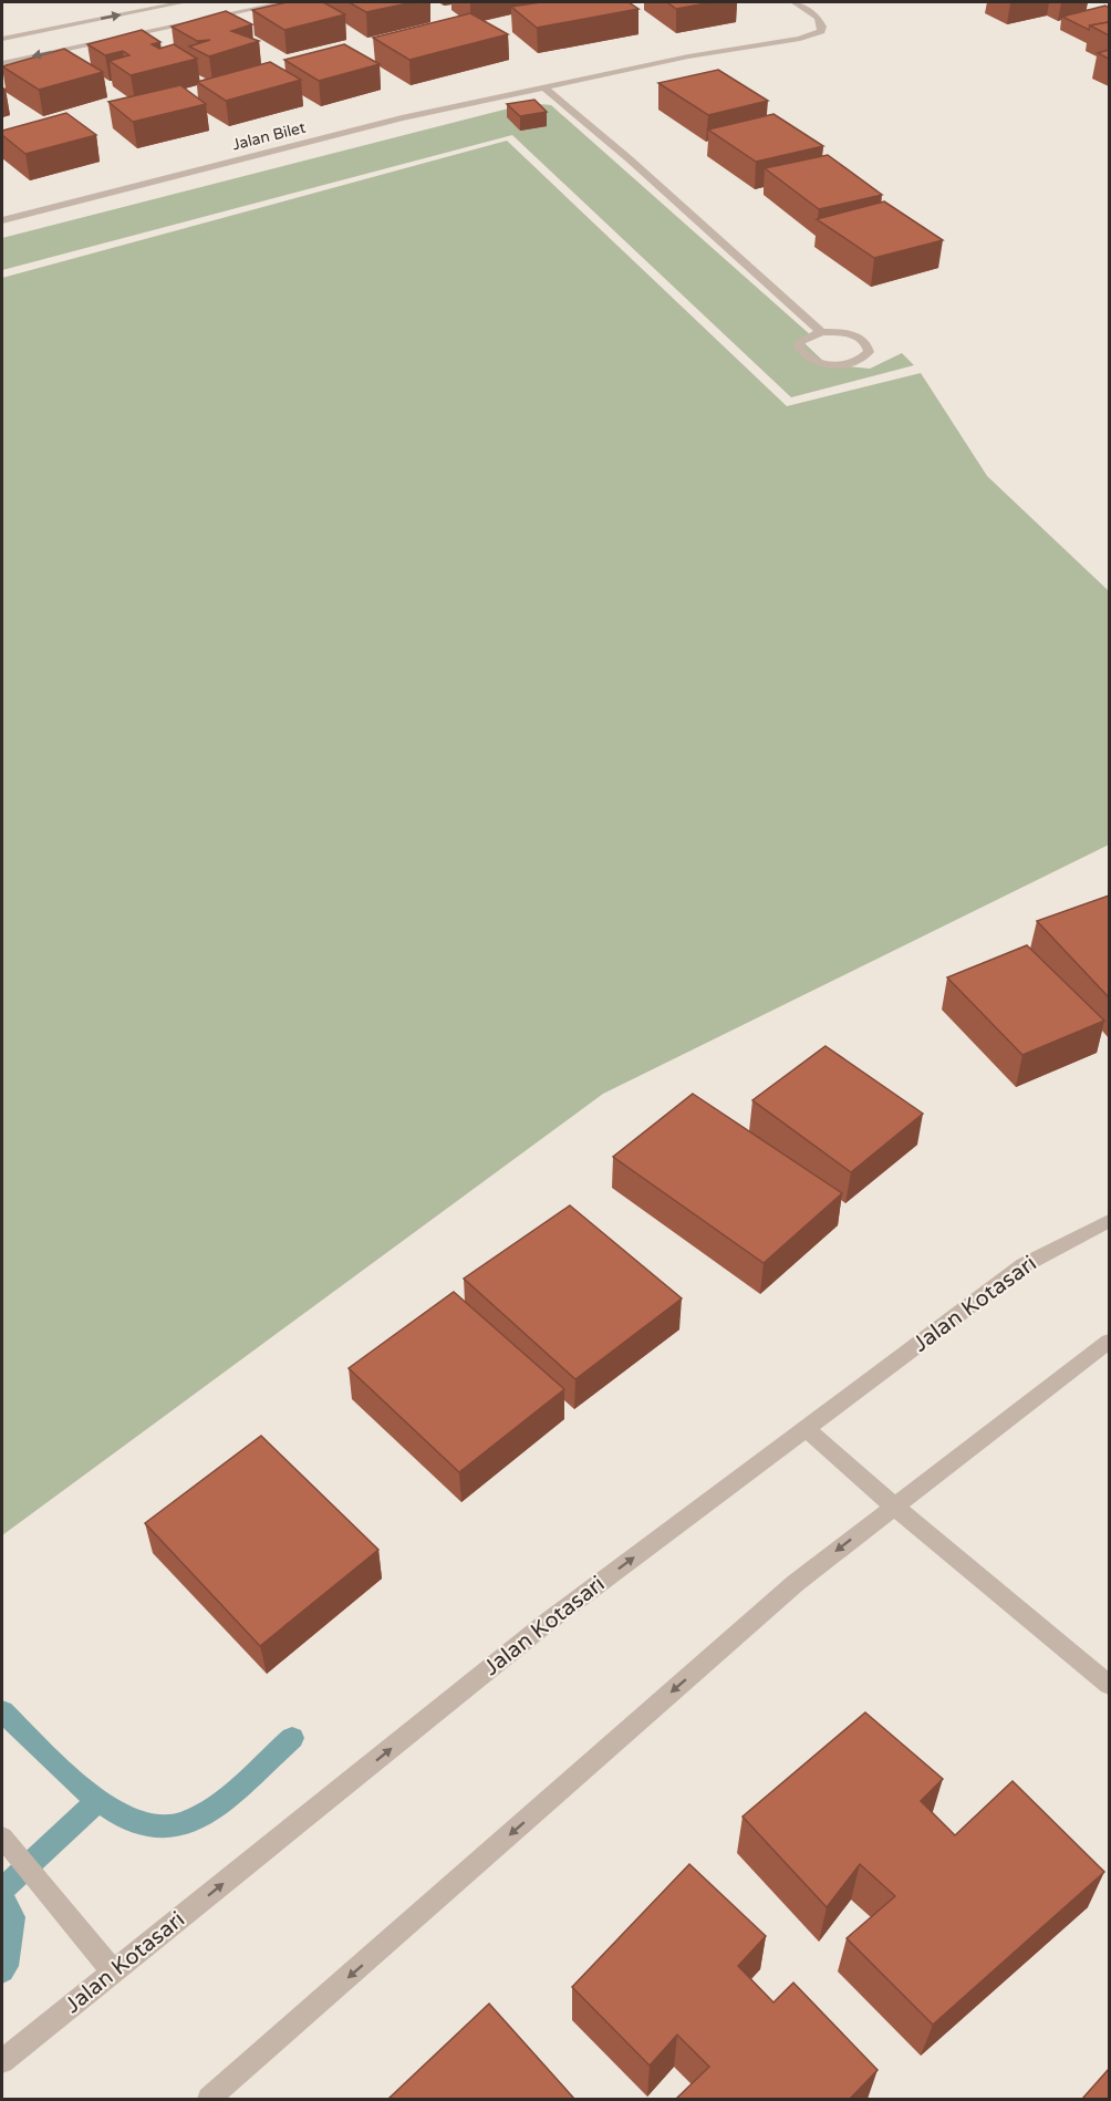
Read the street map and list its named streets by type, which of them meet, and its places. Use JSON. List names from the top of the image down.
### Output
{
  "streets": {
    "street": ["Jalan Bilet", "Jalan Kotasari"]
  }
}
